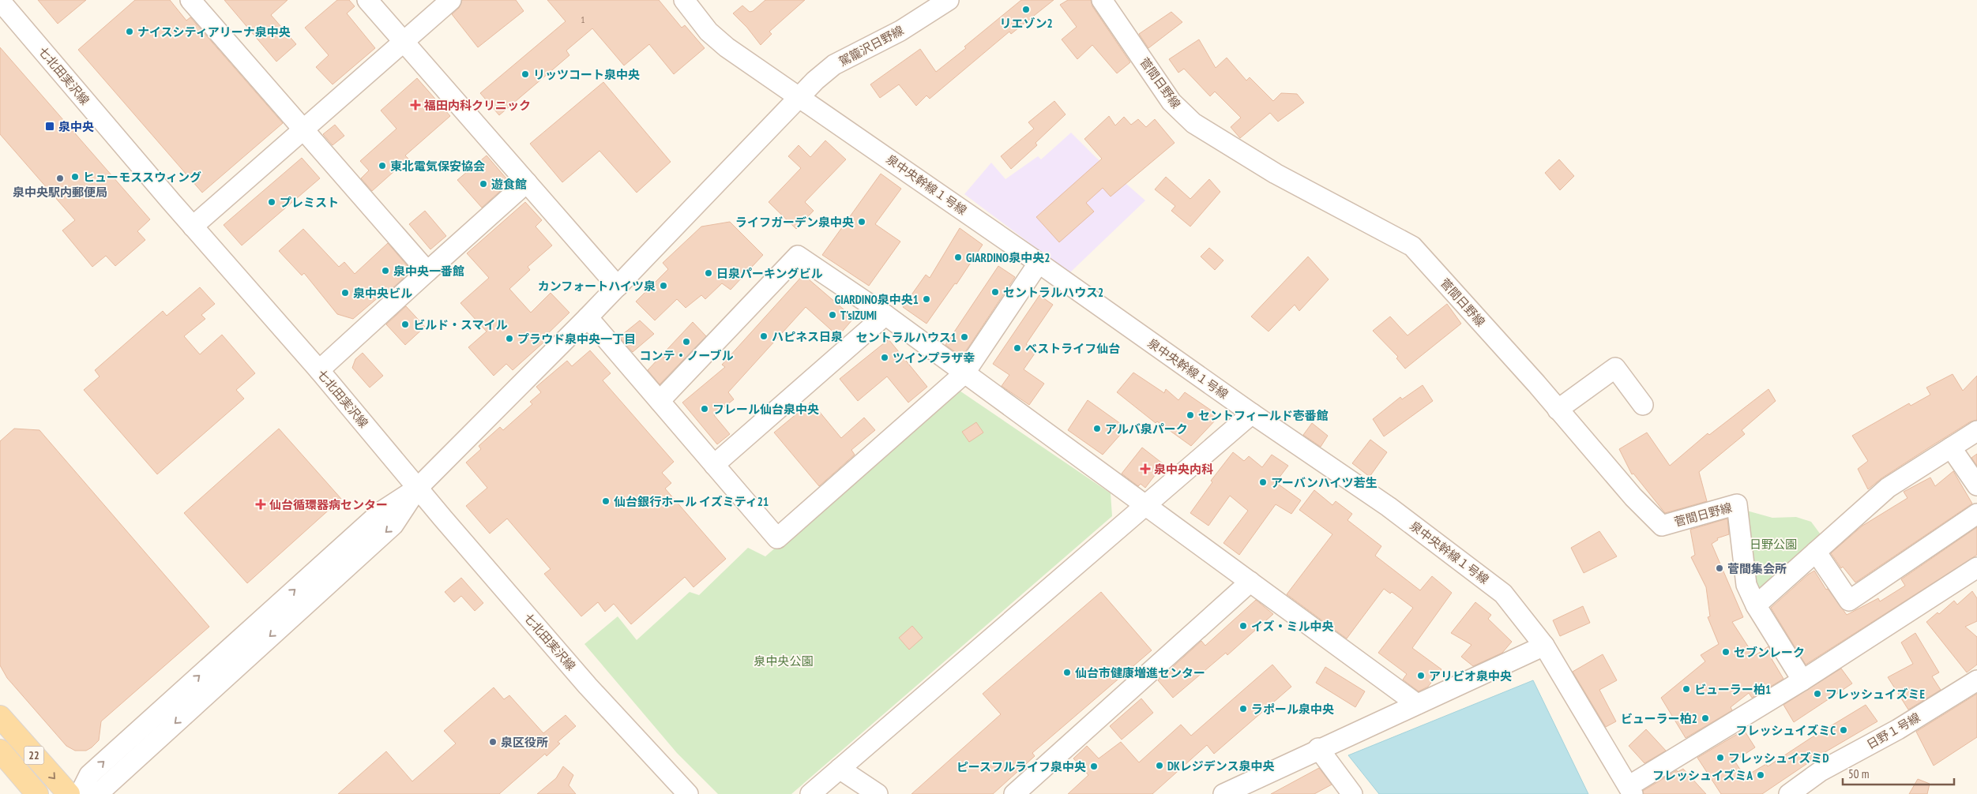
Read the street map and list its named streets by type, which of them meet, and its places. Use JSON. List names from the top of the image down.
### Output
{
  "streets": {
    "main road": ["22"],
    "street": [
      "駕籠沢日野線",
      "七北田実沢線",
      "菅間日野線",
      "泉中央幹線１号線",
      "日野１号線"
    ]
  },
  "crossings": [
    ["駕籠沢日野線", "七北田実沢線"],
    ["駕籠沢日野線", "泉中央幹線１号線"]
  ],
  "parks": ["日野公園", "泉中央公園"],
  "places": {
    "other": [
      "リエゾン2",
      "ナイスシティアリーナ泉中央",
      "リッツコート泉中央",
      "東北電気保安協会",
      "ヒューモススウィング",
      "泉中央駅内郵便局",
      "遊食館",
      "プレミスト",
      "ライフガーデン泉中央",
      "GIARDINO泉中央2",
      "泉中央一番館",
      "日泉パーキングビル",
      "カンフォートハイツ泉",
      "セントラルハウス2",
      "泉中央ビル",
      "GIARDINO泉中央1",
      "T'sIZUMI",
      "ビルド・スマイル",
      "ハピネス日泉",
      "セントラルハウス1",
      "プラウド泉中央一丁目",
      "コンテ・ノーブル",
      "ベストライフ仙台",
      "ツインプラザ幸",
      "フレール仙台泉中央",
      "セントフィールド壱番館",
      "アルバ泉パーク",
      "アーバンハイツ若生",
      "仙台銀行ホール イズミティ21",
      "菅間集会所",
      "イズ・ミル中央",
      "セブンレーク",
      "仙台市健康増進センター",
      "アリビオ泉中央",
      "ビューラー柏1",
      "フレッシュイズミE",
      "ラポール泉中央",
      "ビューラー柏2",
      "フレッシュイズミC",
      "泉区役所",
      "フレッシュイズミD",
      "DKレジデンス泉中央",
      "ピースフルライフ泉中央",
      "フレッシュイズミA"
    ],
    "health": ["福田内科クリニック", "泉中央内科", "仙台循環器病センター"],
    "transit": ["泉中央"]
  },
  "house_numbers": ["1"],
  "scale_bar": "50 m"
}
